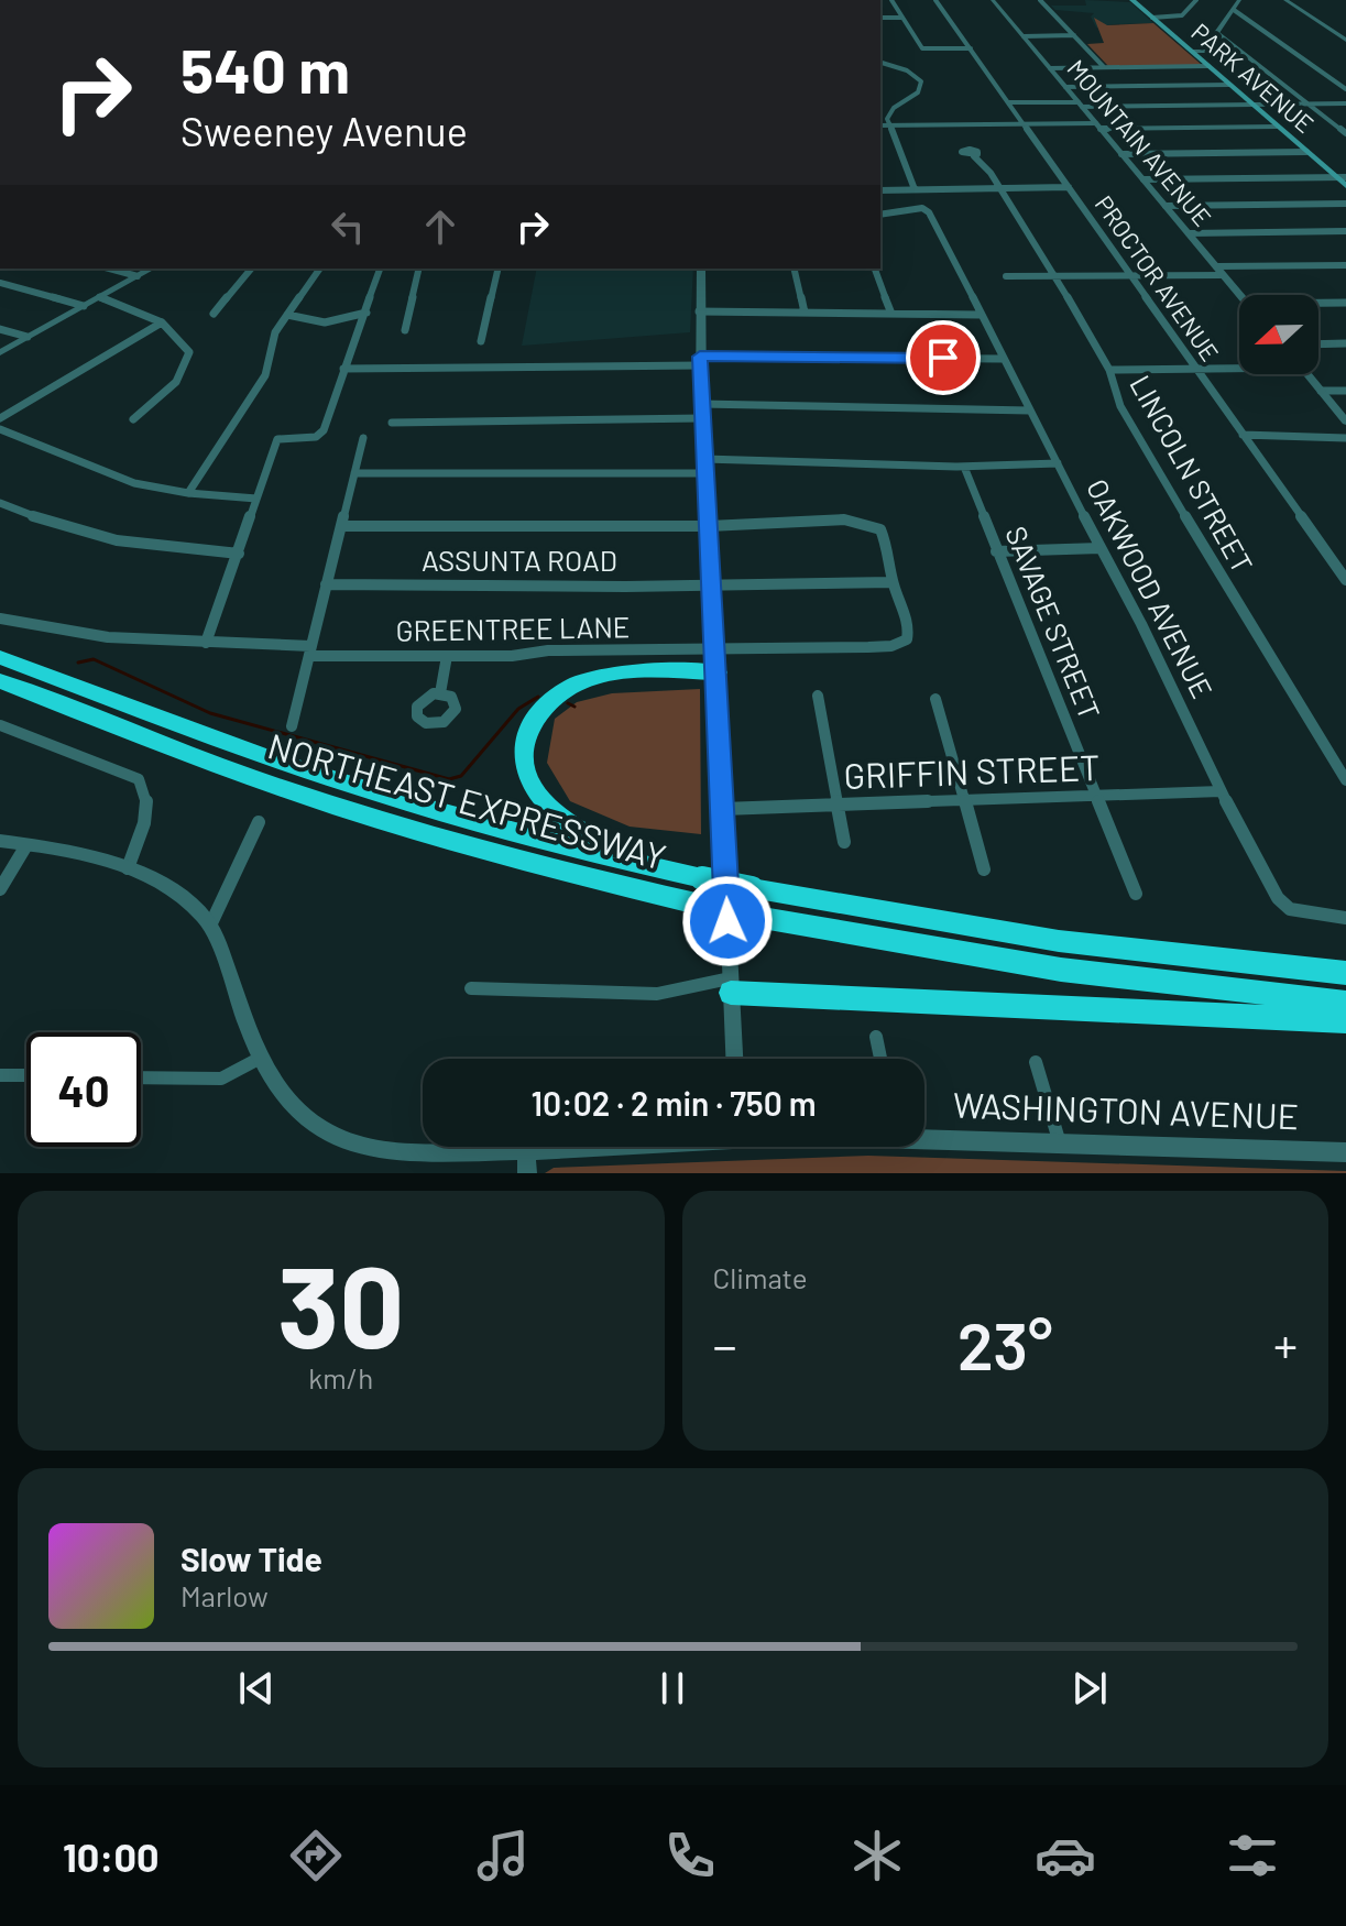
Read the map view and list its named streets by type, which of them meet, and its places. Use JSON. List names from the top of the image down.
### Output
{
  "streets": {
    "highway": ["NORTHEAST EXPRESSWAY"],
    "main road": ["PARK AVENUE"],
    "street": [
      "MOUNTAIN AVENUE",
      "PROCTOR AVENUE",
      "LINCOLN STREET",
      "ASSUNTA ROAD",
      "OAKWOOD AVENUE",
      "SAVAGE STREET",
      "GREENTREE LANE",
      "GRIFFIN STREET",
      "WASHINGTON AVENUE"
    ]
  },
  "crossings": [
    ["ASSUNTA ROAD", "GREENTREE LANE"],
    ["OAKWOOD AVENUE", "GRIFFIN STREET"],
    ["SAVAGE STREET", "GRIFFIN STREET"]
  ],
  "north": "left",
  "page": {
    "turn": ["540 m", "Sweeney Avenue"],
    "limit": "40",
    "trip": "10:02 · 2 min · 750 m",
    "tile": [
      ["30", "km/h"],
      "Climate"
    ],
    "heat": ["−", "23°", "+"],
    "song": ["Slow Tide", "Marlow"],
    "tabs": "10:00"
  }
}
